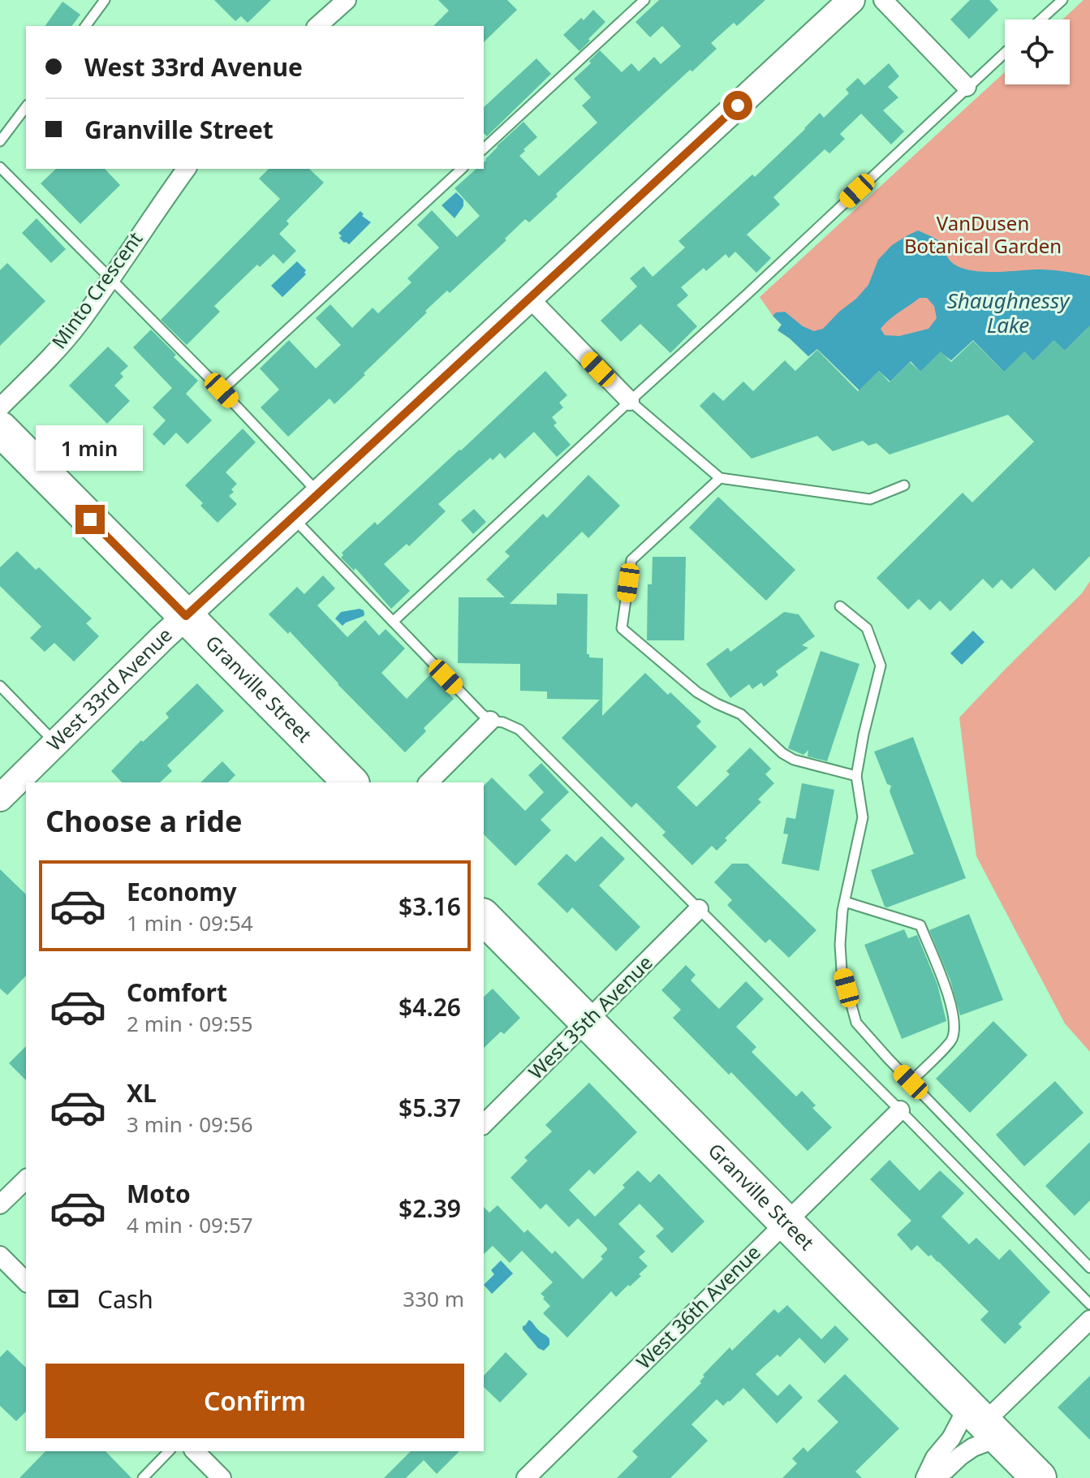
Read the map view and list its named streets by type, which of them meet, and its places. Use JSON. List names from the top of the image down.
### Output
{
  "streets": {
    "highway": ["Granville Street"],
    "street": [
      "Minto Crescent",
      "West 33rd Avenue",
      "West 35th Avenue",
      "West 36th Avenue"
    ]
  },
  "crossings": [
    ["West 33rd Avenue", "Granville Street"],
    ["Granville Street", "West 35th Avenue"],
    ["Granville Street", "West 36th Avenue"]
  ],
  "water": ["Shaughnessy Lake"],
  "parks": ["VanDusen Botanical Garden"],
  "page": {
    "banner": ["West 33rd Avenue", "Granville Street"],
    "bubble": "1 min",
    "heading": "Choose a ride",
    "list": [
      {
        "name": "Economy",
        "note": "1 min · 09:54",
        "value": "$3.16"
      },
      {
        "name": "Comfort",
        "note": "2 min · 09:55",
        "value": "$4.26"
      },
      {
        "name": "XL",
        "note": "3 min · 09:56",
        "value": "$5.37"
      },
      {
        "name": "Moto",
        "note": "4 min · 09:57",
        "value": "$2.39"
      }
    ],
    "pay": ["Cash", "330 m"],
    "buttons": "Confirm"
  }
}
